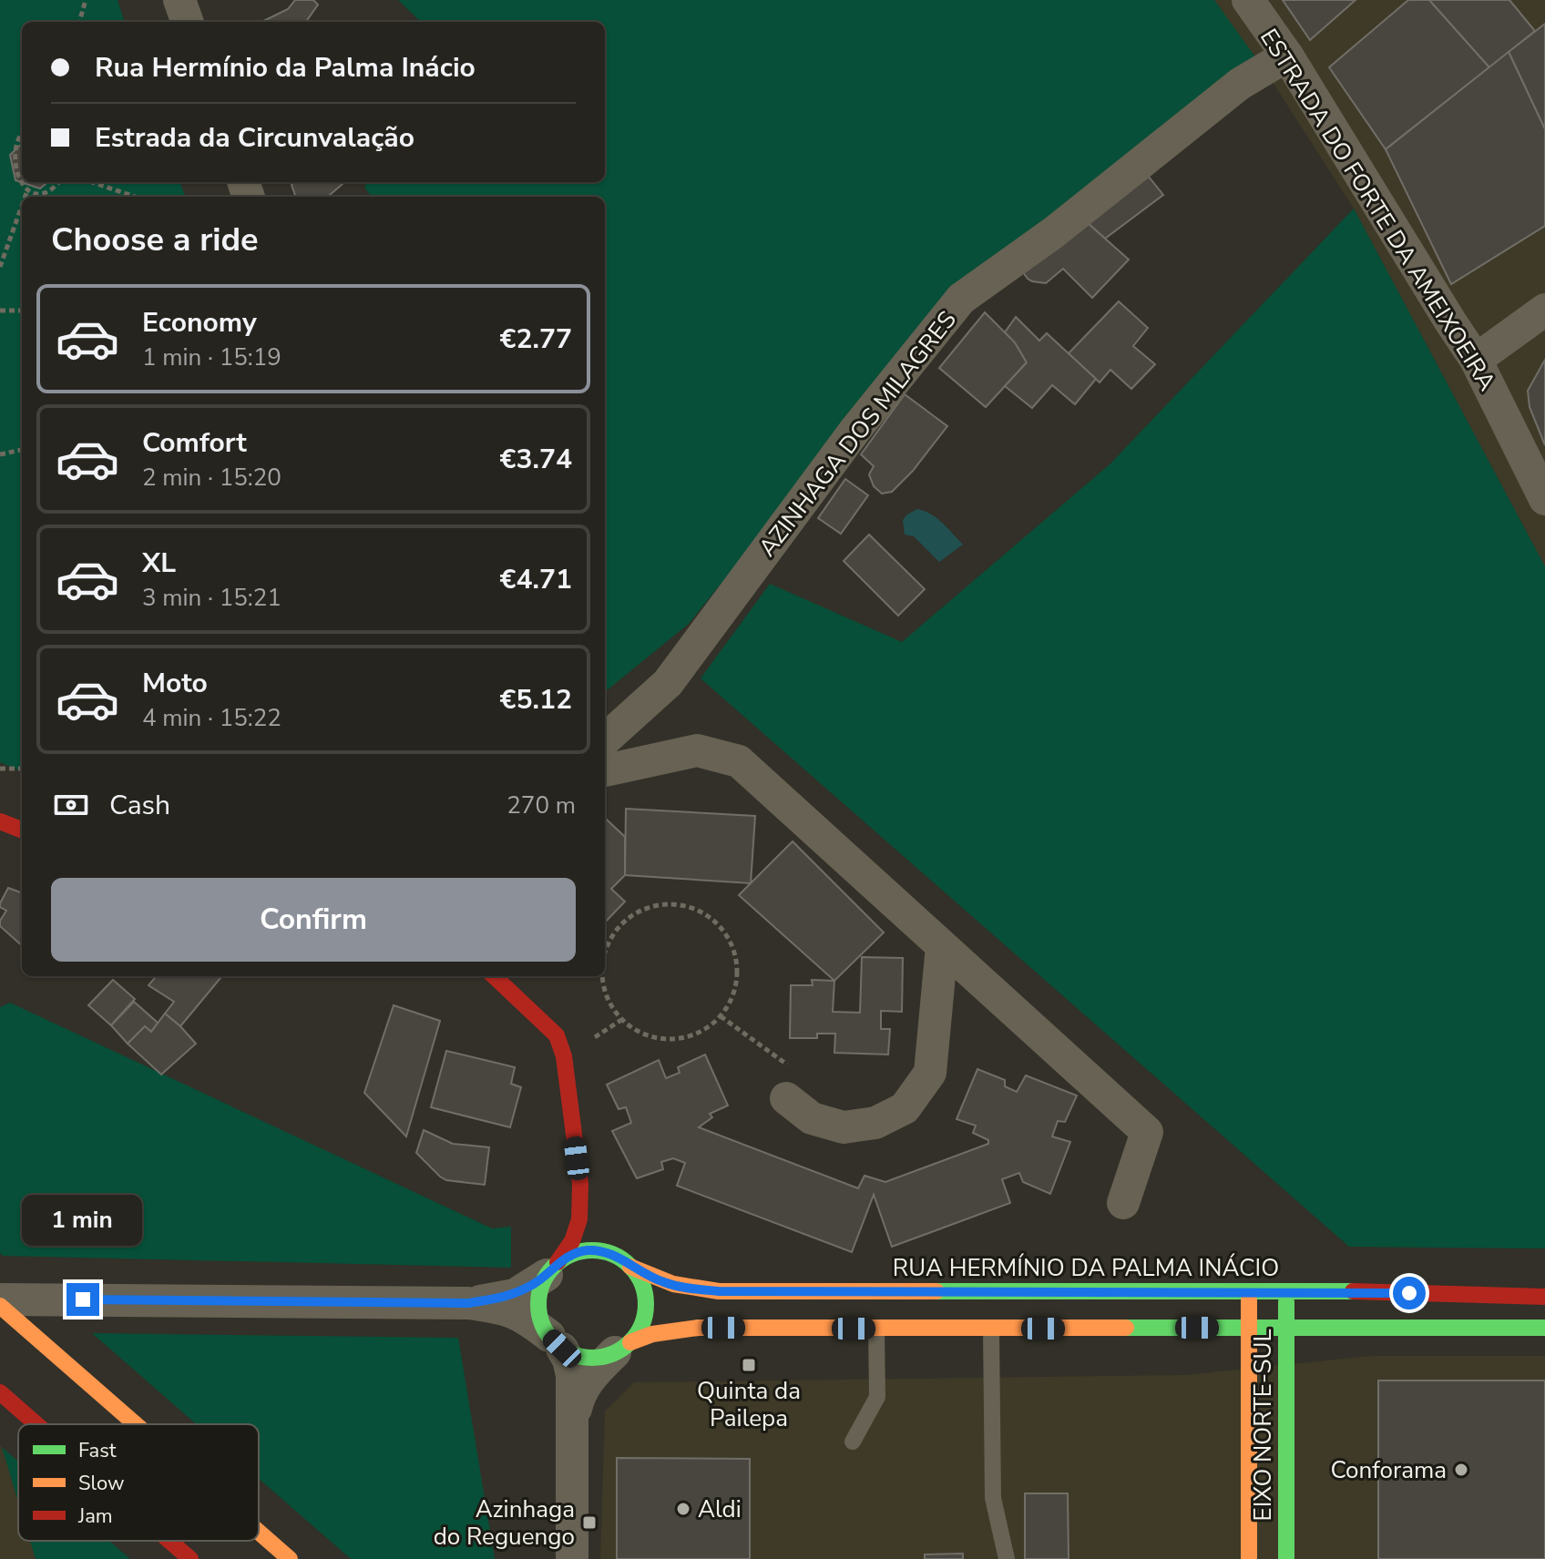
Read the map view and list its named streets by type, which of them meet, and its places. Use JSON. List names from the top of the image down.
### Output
{
  "streets": {
    "main road": ["RUA HERMÍNIO DA PALMA INÁCIO", "EIXO NORTE-SUL"],
    "street": ["ESTRADA DO FORTE DA AMEIXOEIRA", "AZINHAGA DOS MILAGRES"]
  },
  "crossings": [
    ["ESTRADA DO FORTE DA AMEIXOEIRA", "AZINHAGA DOS MILAGRES"],
    ["RUA HERMÍNIO DA PALMA INÁCIO", "EIXO NORTE-SUL"]
  ],
  "places": {
    "transit": ["Quinta da Pailepa", "Azinhaga do Reguengo"],
    "other": ["Conforama", "Aldi"]
  },
  "legend": ["Fast", "Slow", "Jam"],
  "page": {
    "banner": ["Rua Hermínio da Palma Inácio", "Estrada da Circunvalação"],
    "heading": "Choose a ride",
    "list": [
      {
        "name": "Economy",
        "note": "1 min · 15:19",
        "value": "€2.77"
      },
      {
        "name": "Comfort",
        "note": "2 min · 15:20",
        "value": "€3.74"
      },
      {
        "name": "XL",
        "note": "3 min · 15:21",
        "value": "€4.71"
      },
      {
        "name": "Moto",
        "note": "4 min · 15:22",
        "value": "€5.12"
      }
    ],
    "pay": ["Cash", "270 m"],
    "buttons": "Confirm",
    "bubble": "1 min"
  }
}
